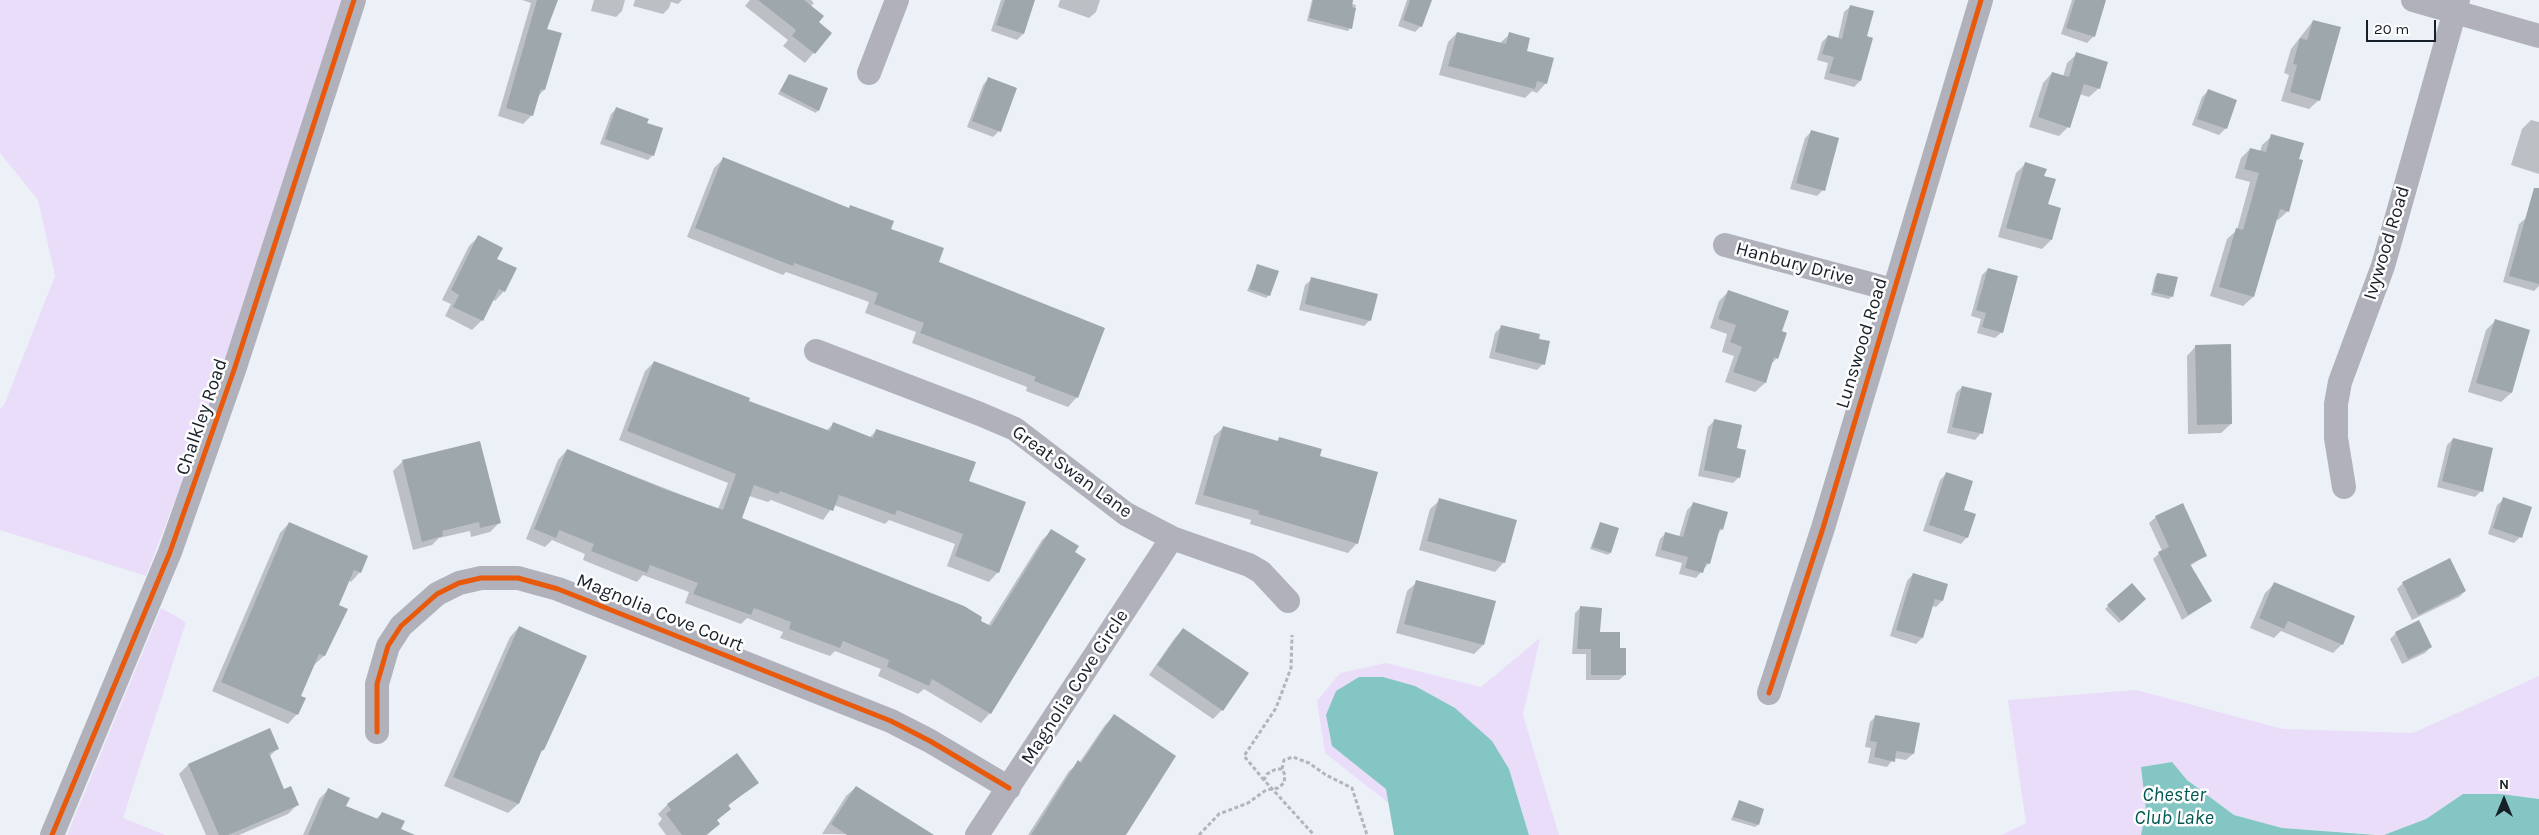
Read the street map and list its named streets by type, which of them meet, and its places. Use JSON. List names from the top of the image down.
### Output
{
  "streets": {
    "street": [
      "Ivywood Road",
      "Hanbury Drive",
      "Lunswood Road",
      "Chalkley Road",
      "Great Swan Lane",
      "Magnolia Cove Court",
      "Magnolia Cove Circle"
    ]
  },
  "crossings": [
    ["Hanbury Drive", "Lunswood Road"],
    ["Great Swan Lane", "Magnolia Cove Circle"],
    ["Magnolia Cove Court", "Magnolia Cove Circle"]
  ],
  "water": ["Chester Club Lake"],
  "scale_bar": "20 m",
  "north": "top"
}
